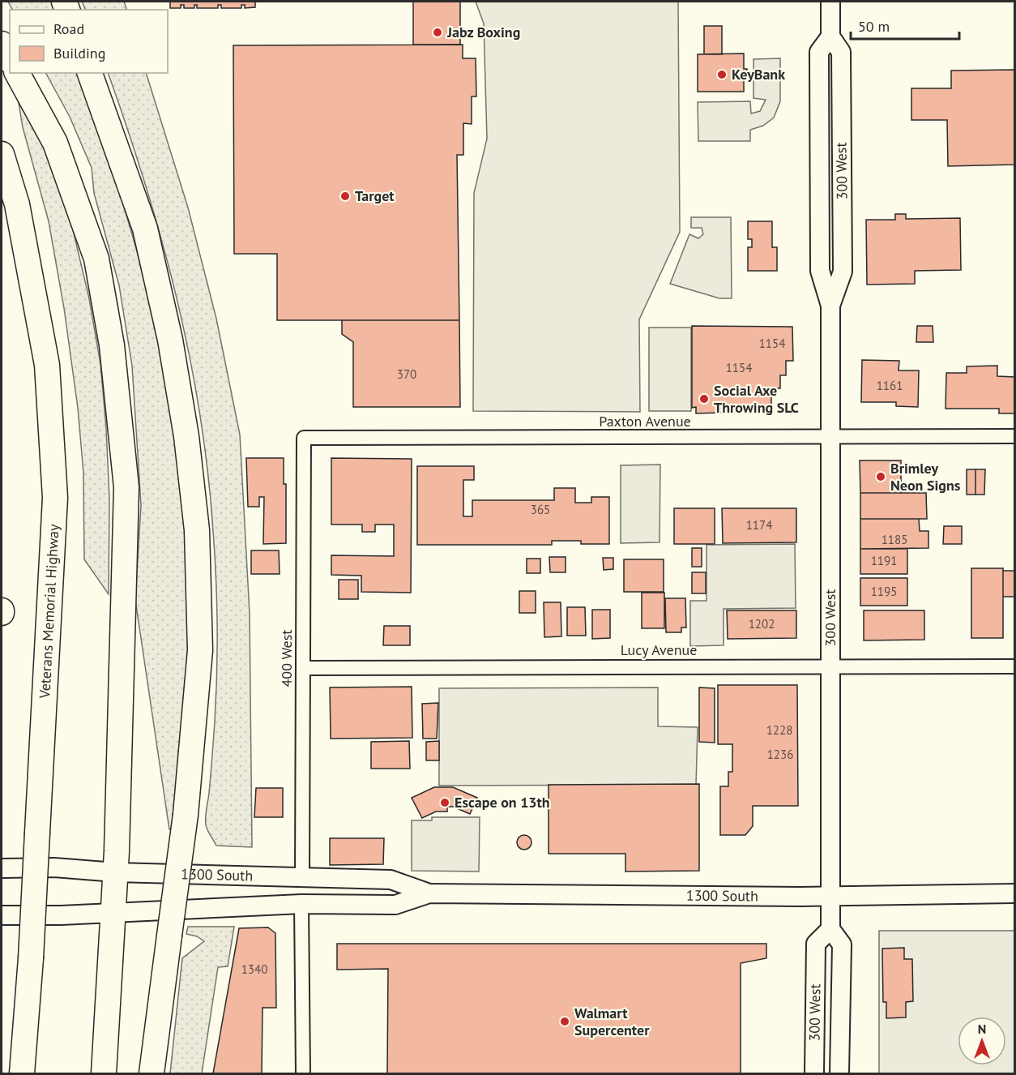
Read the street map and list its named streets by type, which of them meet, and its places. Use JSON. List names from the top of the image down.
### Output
{
  "streets": {
    "highway": ["Veterans Memorial Highway"],
    "main road": ["300 West", "1300 South"],
    "street": ["Paxton Avenue", "Lucy Avenue", "400 West"]
  },
  "crossings": [
    ["300 West", "Paxton Avenue"],
    ["300 West", "Lucy Avenue"],
    ["300 West", "1300 South"],
    ["Paxton Avenue", "400 West"],
    ["Lucy Avenue", "400 West"],
    ["400 West", "1300 South"]
  ],
  "places": [
    "Jabz Boxing",
    "KeyBank",
    "Target",
    "Social Axe Throwing SLC",
    "Brimley Neon Signs",
    "Escape on 13th",
    "Walmart Supercenter"
  ],
  "house_numbers": [
    "1154",
    "1154",
    "370",
    "1161",
    "365",
    "1174",
    "1185",
    "1191",
    "1195",
    "1202",
    "1228",
    "1236",
    "1340"
  ],
  "legend": ["Road", "Building"],
  "scale_bar": "50 m",
  "north": "top"
}
